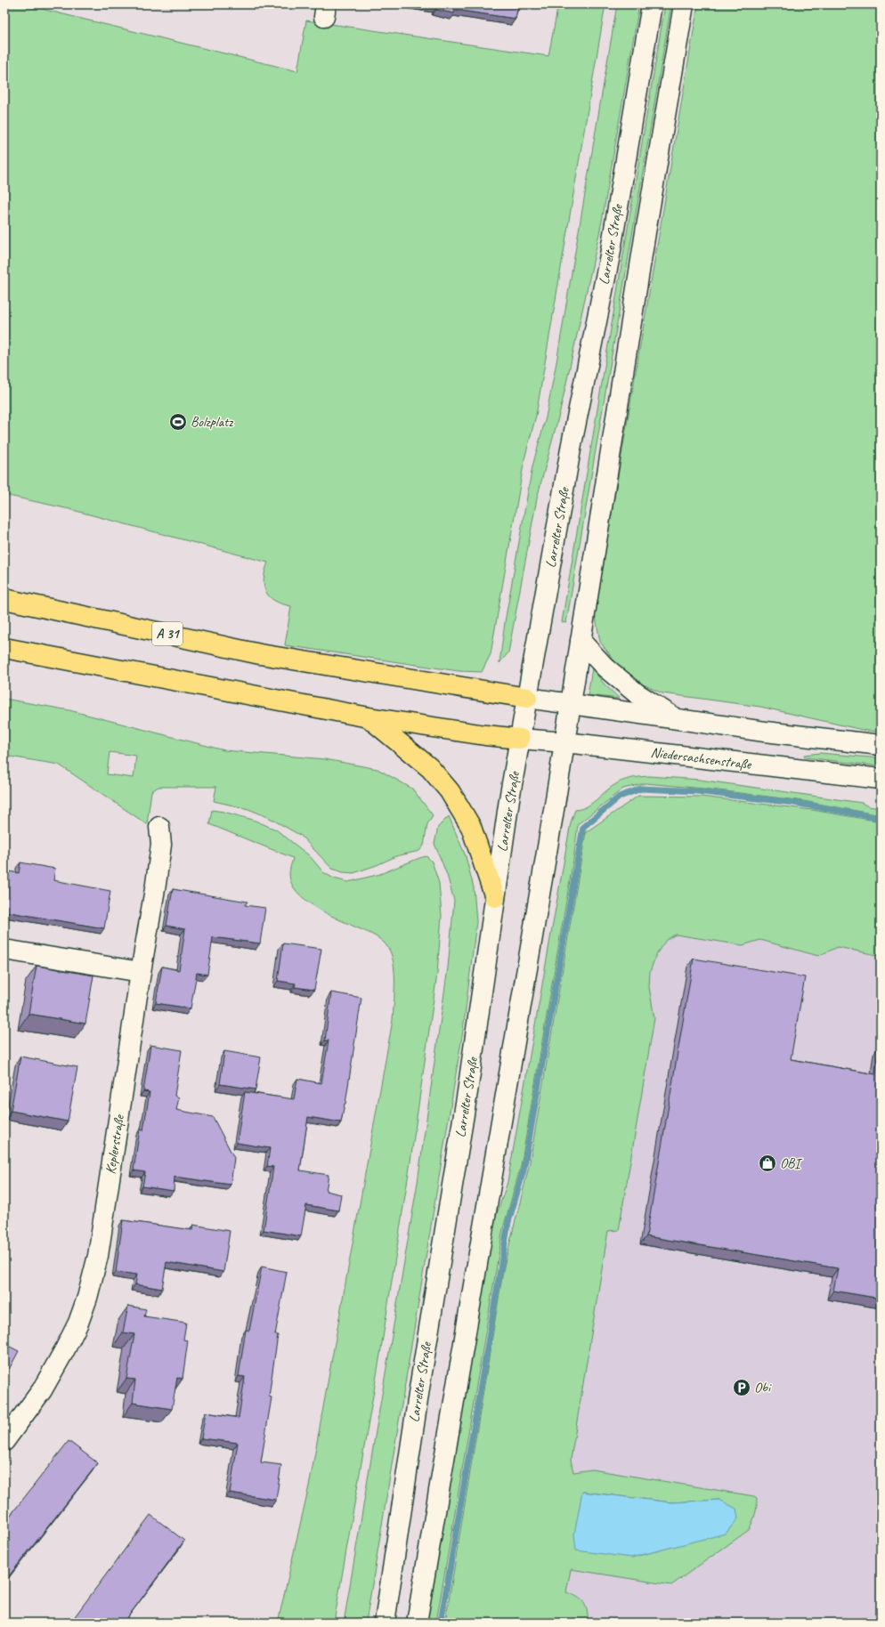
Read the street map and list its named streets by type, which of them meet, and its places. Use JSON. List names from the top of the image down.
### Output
{
  "streets": {
    "highway": ["A 31"],
    "main road": ["Larrelter Straße", "Niedersachsenstraße", "Keplerstraße"]
  },
  "crossings": [
    ["Larrelter Straße", "A 31"],
    ["Larrelter Straße", "Niedersachsenstraße"]
  ],
  "places": {
    "sports": ["Bolzplatz"],
    "shop": ["OBI"],
    "parking": ["Obi"]
  }
}
